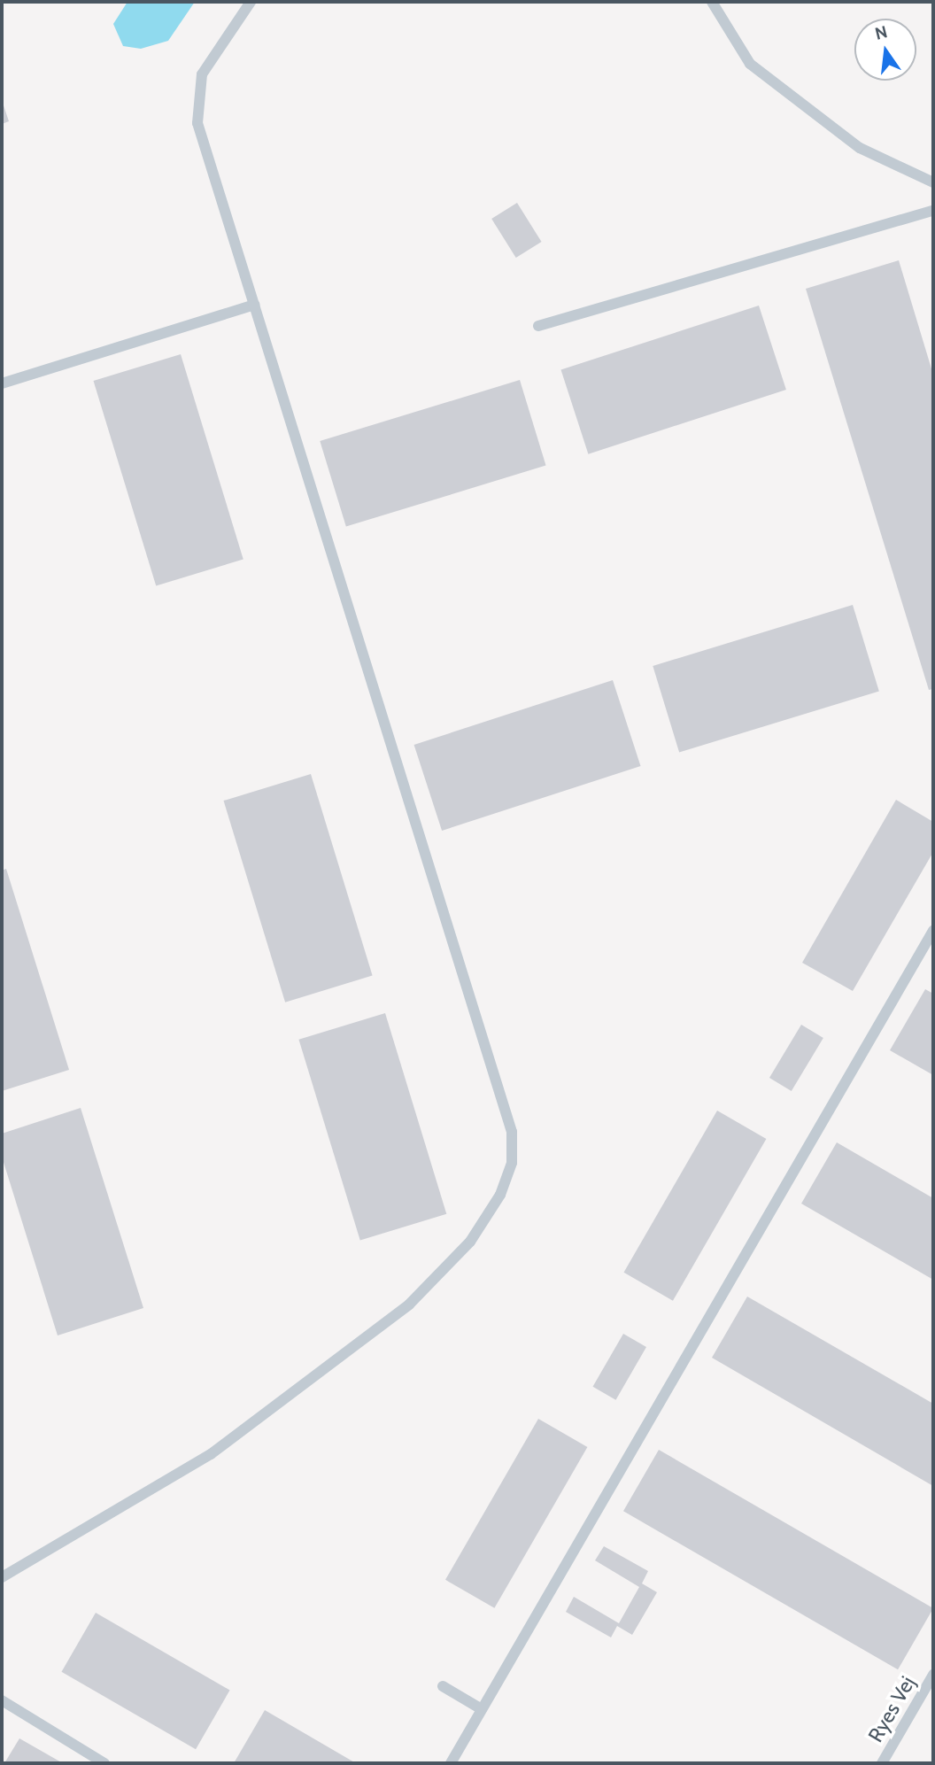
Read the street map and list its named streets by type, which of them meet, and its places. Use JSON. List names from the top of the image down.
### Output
{
  "streets": {
    "lane": ["Ryes Vej"]
  },
  "north": "top"
}
